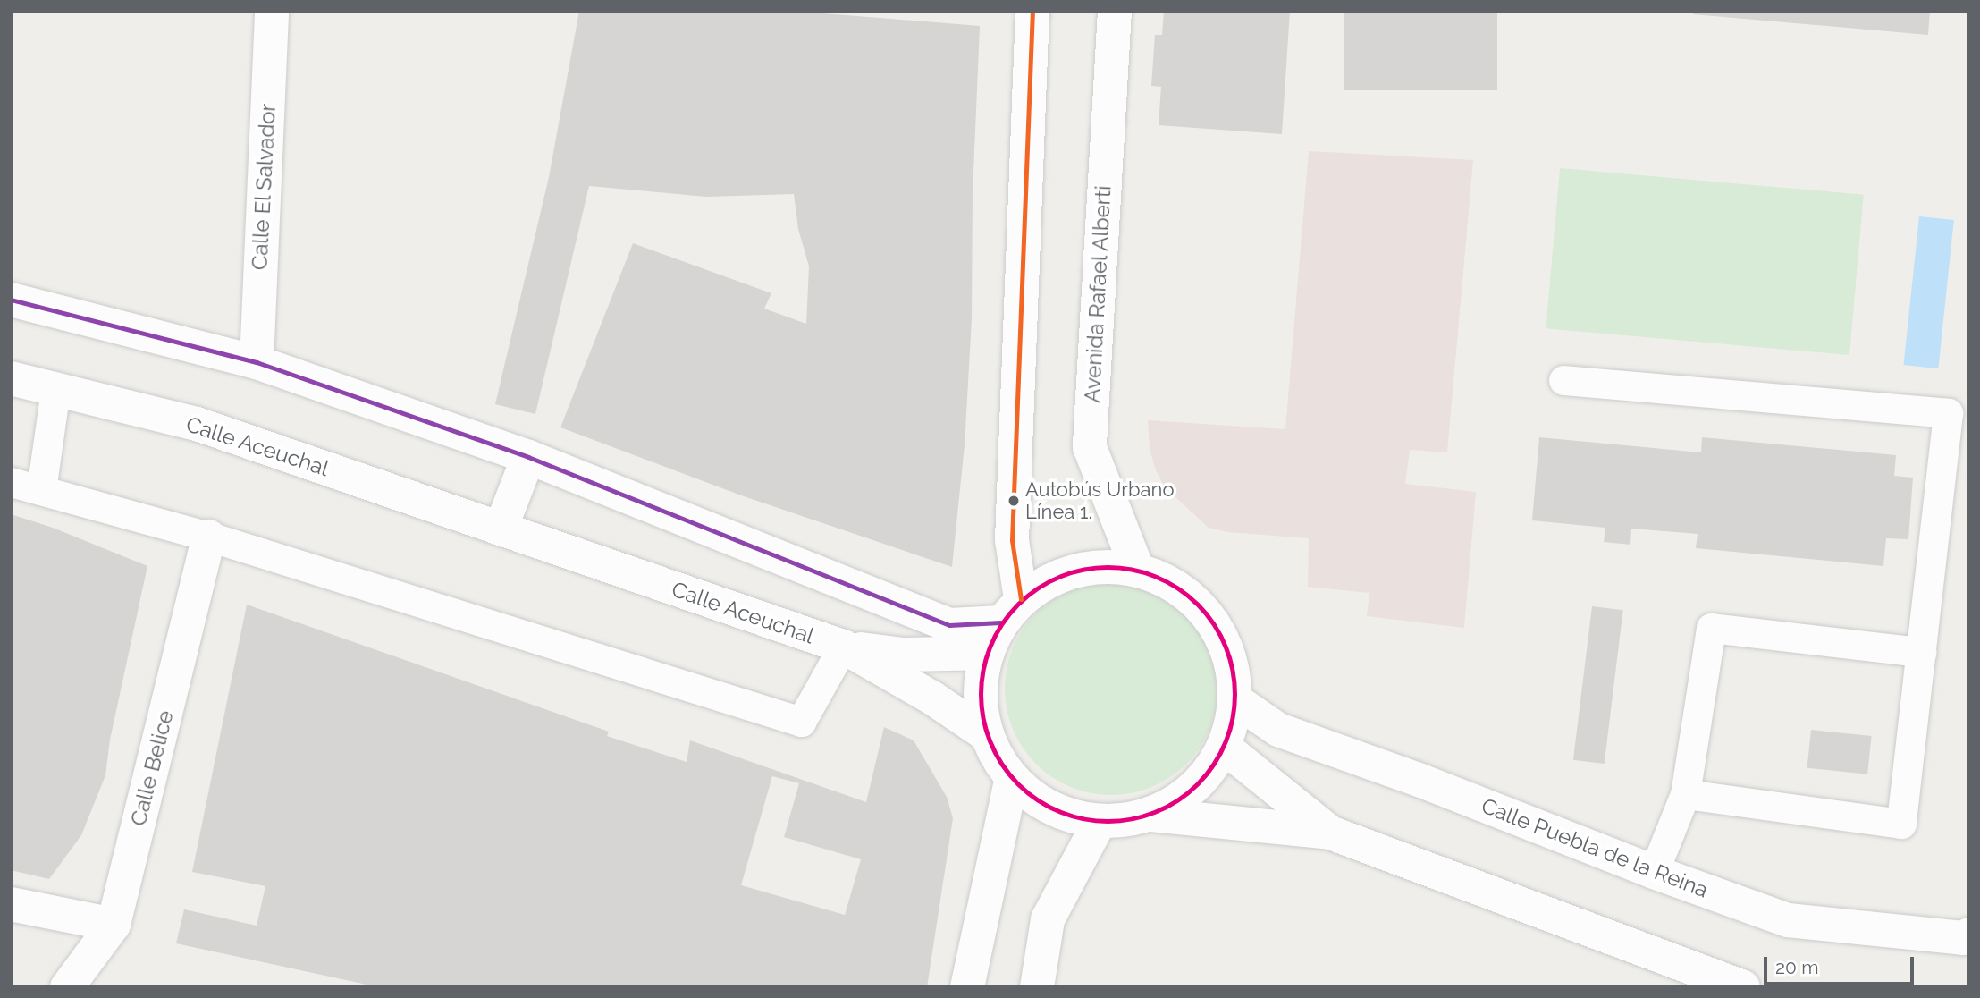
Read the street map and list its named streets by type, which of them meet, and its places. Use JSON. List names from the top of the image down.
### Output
{
  "streets": {
    "street": [
      "Calle El Salvador",
      "Avenida Rafael Alberti",
      "Calle Aceuchal",
      "Calle Belice",
      "Calle Puebla de la Reina"
    ]
  },
  "places": ["Autobús Urbano Línea 1."],
  "scale_bar": "20 m"
}
